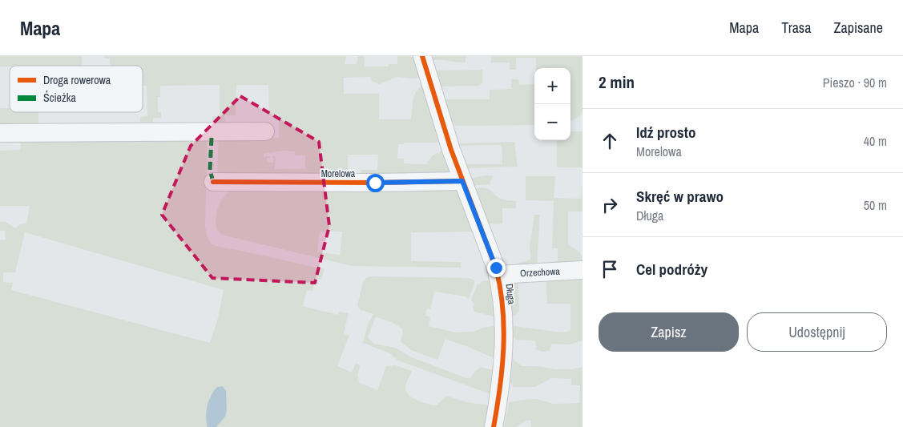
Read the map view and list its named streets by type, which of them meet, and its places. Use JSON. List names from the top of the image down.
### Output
{
  "streets": {
    "street": ["Morelowa", "Orzechowa", "Długa"]
  },
  "crossings": [
    ["Morelowa", "Długa"],
    ["Orzechowa", "Długa"]
  ],
  "legend": ["Droga rowerowa", "Ścieżka"],
  "page": {
    "header": "Mapa",
    "nav": ["Mapa", "Trasa", "Zapisane"],
    "heading": ["2 min", "Pieszo · 90 m"],
    "map_buttons": ["+", "−"],
    "list": [
      ["Idź prosto", "Morelowa", "40 m"],
      ["Skręć w prawo", "Długa", "50 m"],
      "Cel podróży"
    ],
    "buttons": ["Zapisz", "Udostępnij"]
  }
}
